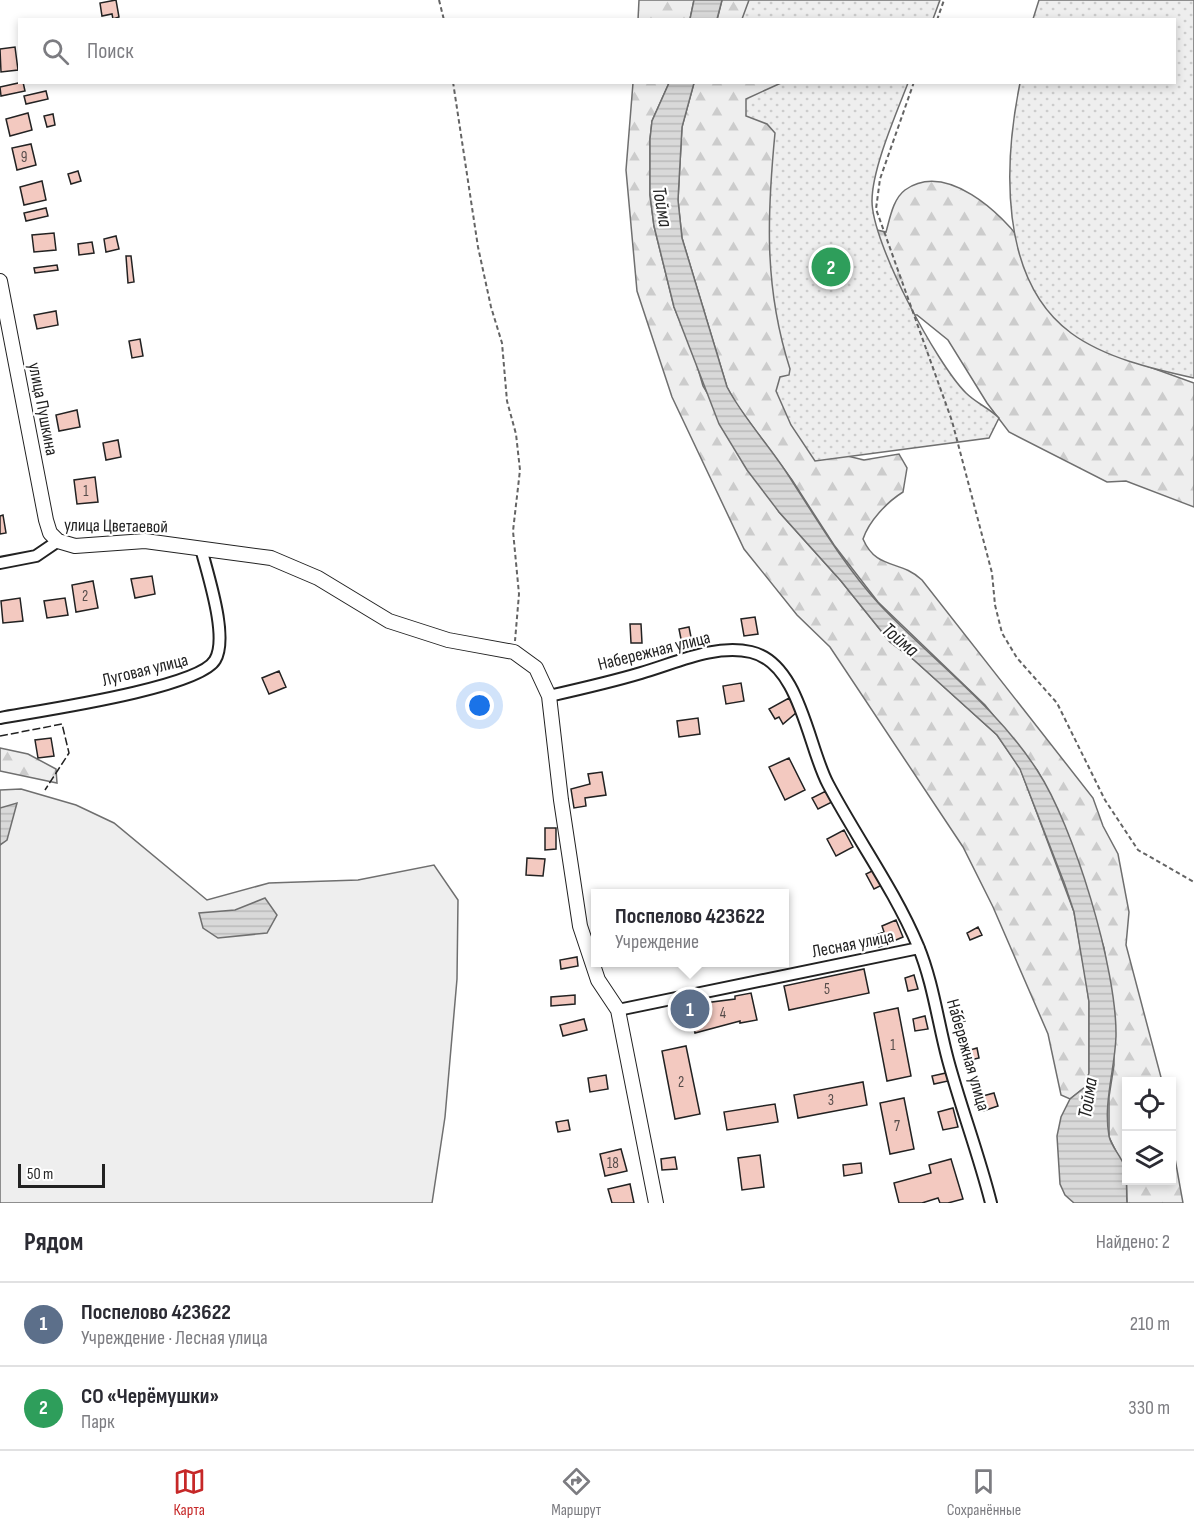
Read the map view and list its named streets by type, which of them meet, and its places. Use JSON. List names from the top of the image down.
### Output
{
  "streets": {
    "street": [
      "улица Пушкина",
      "улица Цветаевой",
      "Набережная улица",
      "Луговая улица",
      "Лесная улица"
    ]
  },
  "crossings": [
    ["улица Пушкина", "улица Цветаевой"],
    ["улица Цветаевой", "Луговая улица"],
    ["Набережная улица", "Лесная улица"]
  ],
  "water": ["Тойма"],
  "house_numbers": [
    "9",
    "1",
    "2",
    "5",
    "4",
    "1",
    "2",
    "3",
    "7",
    "18"
  ],
  "scale_bar": "50 m",
  "page": {
    "search": "Поиск",
    "pins": ["2", "1"],
    "popup": ["Поспелово 423622", "Учреждение"],
    "scale": "50 m",
    "heading": ["Рядом", "Найдено: 2"],
    "list": [
      {
        "mark": "1",
        "name": "Поспелово 423622",
        "note": "Учреждение · Лесная улица",
        "value": "210 m"
      },
      {
        "mark": "2",
        "name": "СО «Черёмушки»",
        "note": "Парк",
        "value": "330 m"
      }
    ],
    "nav": ["Карта", "Маршрут", "Сохранённые"]
  }
}
